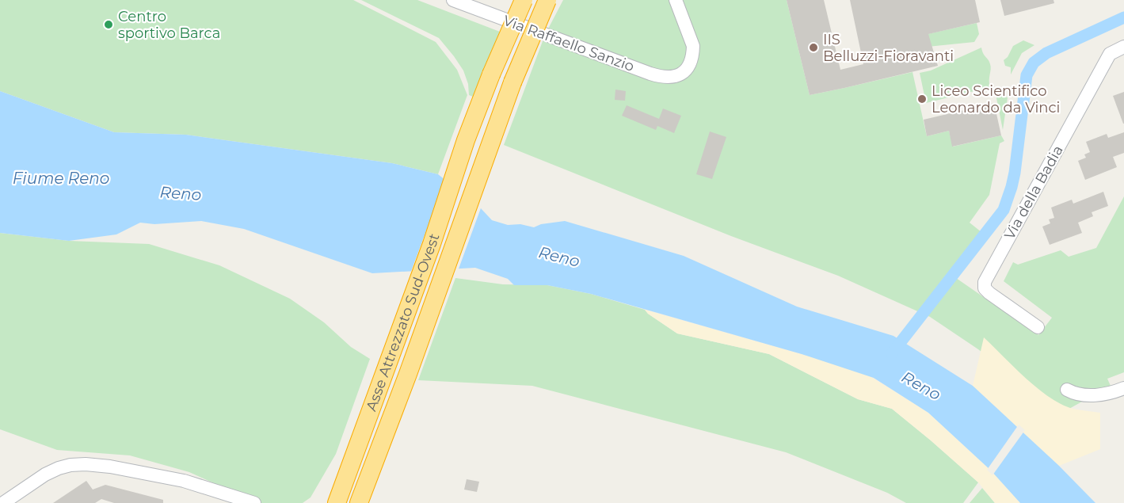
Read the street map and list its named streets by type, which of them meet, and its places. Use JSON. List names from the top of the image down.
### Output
{
  "streets": {
    "highway": ["Asse Attrezzato Sud-Ovest"],
    "street": ["Via Raffaello Sanzio", "Via della Badia"]
  },
  "water": ["Fiume Reno", "Reno"],
  "places": ["Centro sportivo Barca", "IIS Belluzzi-Fioravanti", "Liceo Scientifico Leonardo da Vinci"]
}
